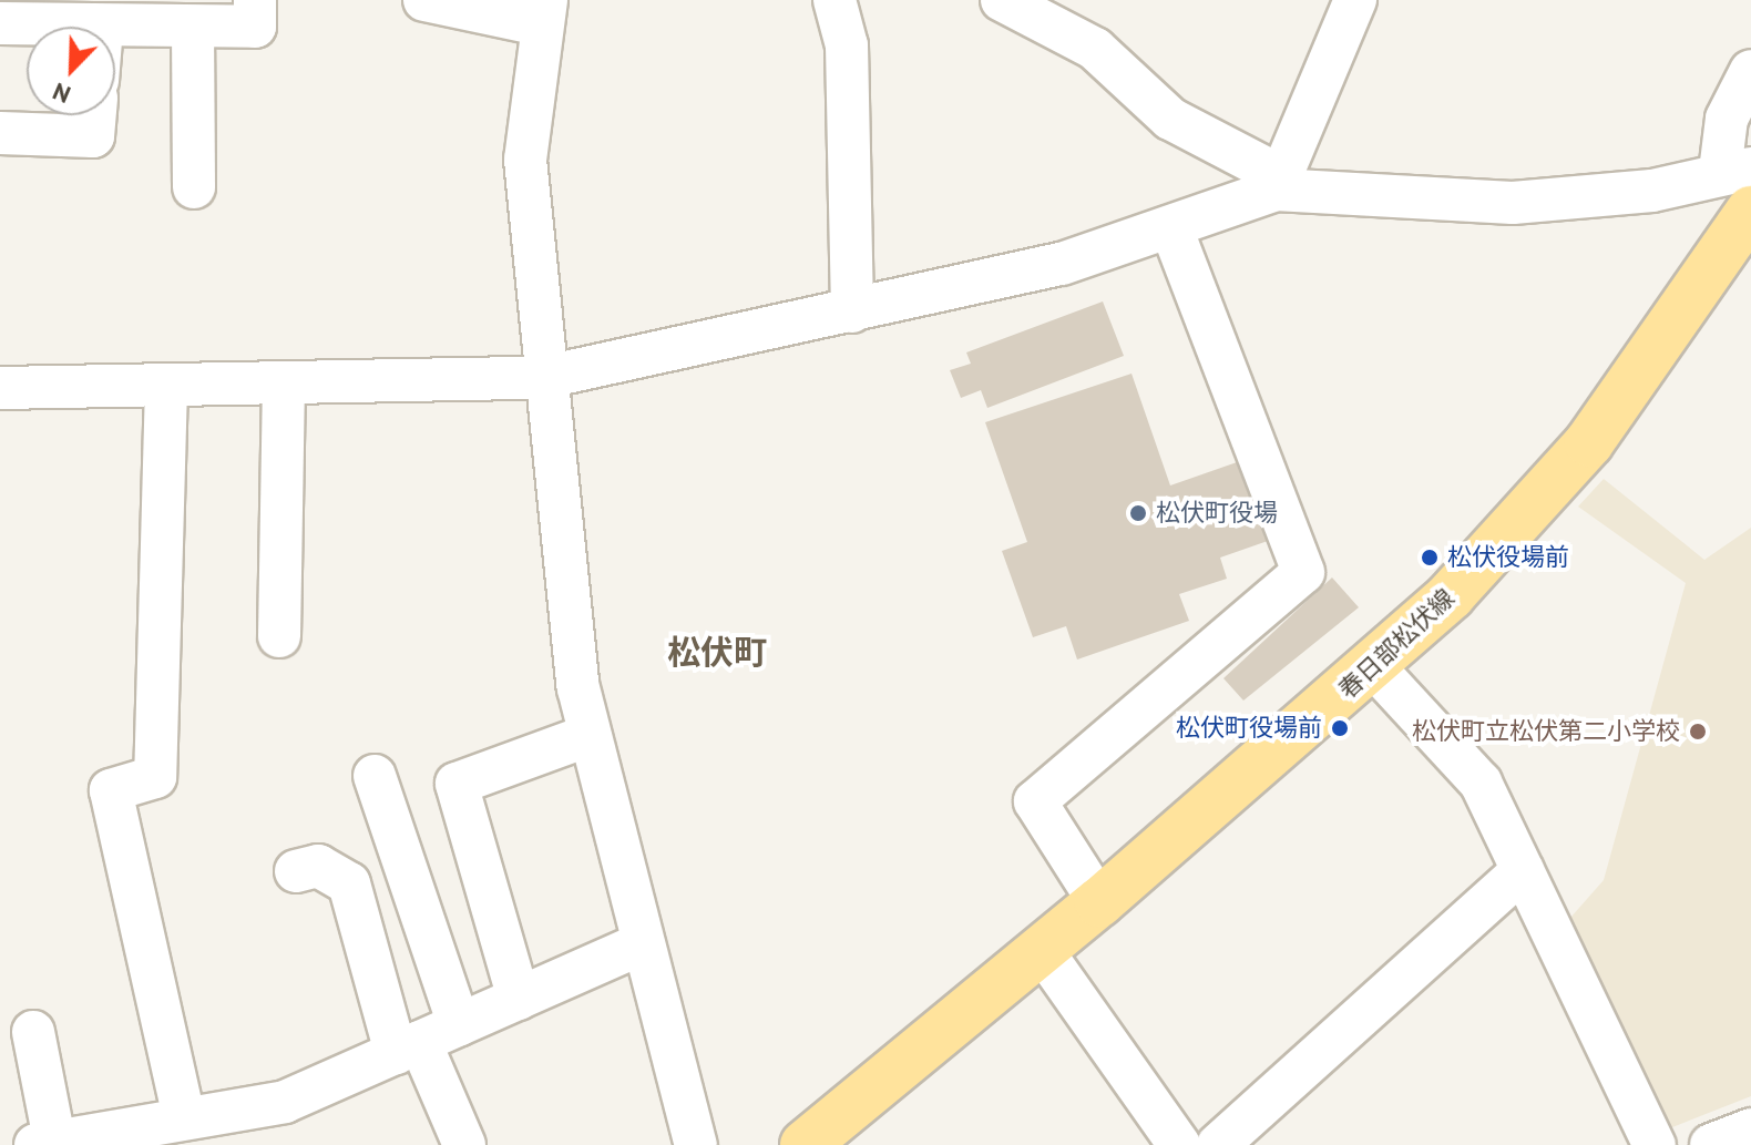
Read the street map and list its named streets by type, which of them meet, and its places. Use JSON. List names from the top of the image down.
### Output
{
  "streets": {
    "main road": ["春日部松伏線"]
  },
  "districts": ["松伏町"],
  "places": [
    "松伏町役場",
    "松伏役場前",
    "松伏町役場前",
    "松伏町立松伏第二小学校"
  ],
  "north": "bottom left"
}
